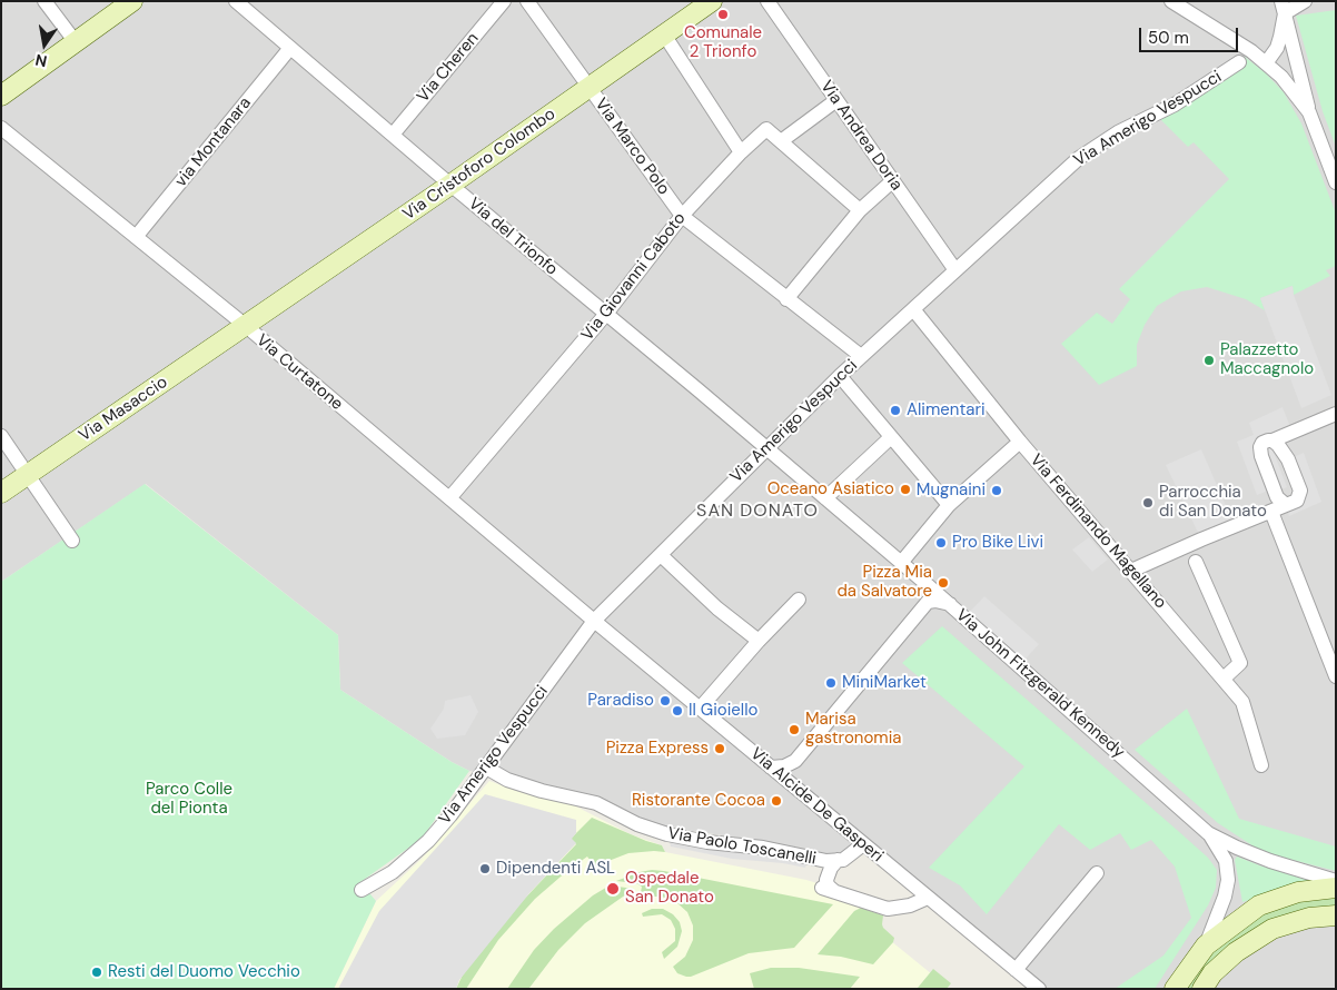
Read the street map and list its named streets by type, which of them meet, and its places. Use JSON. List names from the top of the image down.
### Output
{
  "streets": {
    "street": [
      "Via Cheren",
      "Via Amerigo Vespucci",
      "Via Andrea Doria",
      "via Montanara",
      "Via Marco Polo",
      "Via Cristoforo Colombo",
      "Via del Trionfo",
      "Via Giovanni Caboto",
      "Via Curtatone",
      "Via Masaccio",
      "Via Ferdinando Magellano",
      "Via John Fitzgerald Kennedy",
      "Via Alcide De Gasperi",
      "Via Paolo Toscanelli"
    ]
  },
  "crossings": [
    ["Via Cheren", "Via del Trionfo"],
    ["Via Amerigo Vespucci", "Via Andrea Doria"],
    ["Via Amerigo Vespucci", "Via Marco Polo"],
    ["Via Amerigo Vespucci", "Via del Trionfo"],
    ["Via Amerigo Vespucci", "Via Curtatone"],
    ["Via Amerigo Vespucci", "Via Ferdinando Magellano"],
    ["Via Amerigo Vespucci", "Via John Fitzgerald Kennedy"],
    ["Via Amerigo Vespucci", "Via Alcide De Gasperi"],
    ["Via Amerigo Vespucci", "Via Paolo Toscanelli"],
    ["via Montanara", "Via del Trionfo"],
    ["via Montanara", "Via Curtatone"],
    ["Via Marco Polo", "Via Cristoforo Colombo"],
    ["Via Marco Polo", "Via Giovanni Caboto"],
    ["Via Cristoforo Colombo", "Via del Trionfo"],
    ["Via Cristoforo Colombo", "Via Curtatone"],
    ["Via Cristoforo Colombo", "Via Masaccio"],
    ["Via del Trionfo", "Via Giovanni Caboto"],
    ["Via del Trionfo", "Via John Fitzgerald Kennedy"],
    ["Via Giovanni Caboto", "Via Curtatone"],
    ["Via Curtatone", "Via Masaccio"],
    ["Via Curtatone", "Via Alcide De Gasperi"],
    ["Via Alcide De Gasperi", "Via Paolo Toscanelli"]
  ],
  "districts": ["SAN DONATO"],
  "parks": ["Parco Colle del Pionta"],
  "places": [
    "Comunale 2 Trionfo",
    "Palazzetto Maccagnolo",
    "Alimentari",
    "Oceano Asiatico",
    "Mugnaini",
    "Parrocchia di San Donato",
    "Pro Bike Livi",
    "Pizza Mia da Salvatore",
    "MiniMarket",
    "Paradiso",
    "Il Gioiello",
    "Marisa gastronomia",
    "Pizza Express",
    "Ristorante Cocoa",
    "Dipendenti ASL",
    "Ospedale San Donato",
    "Resti del Duomo Vecchio"
  ],
  "scale_bar": "50 m",
  "north": "bottom"
}
